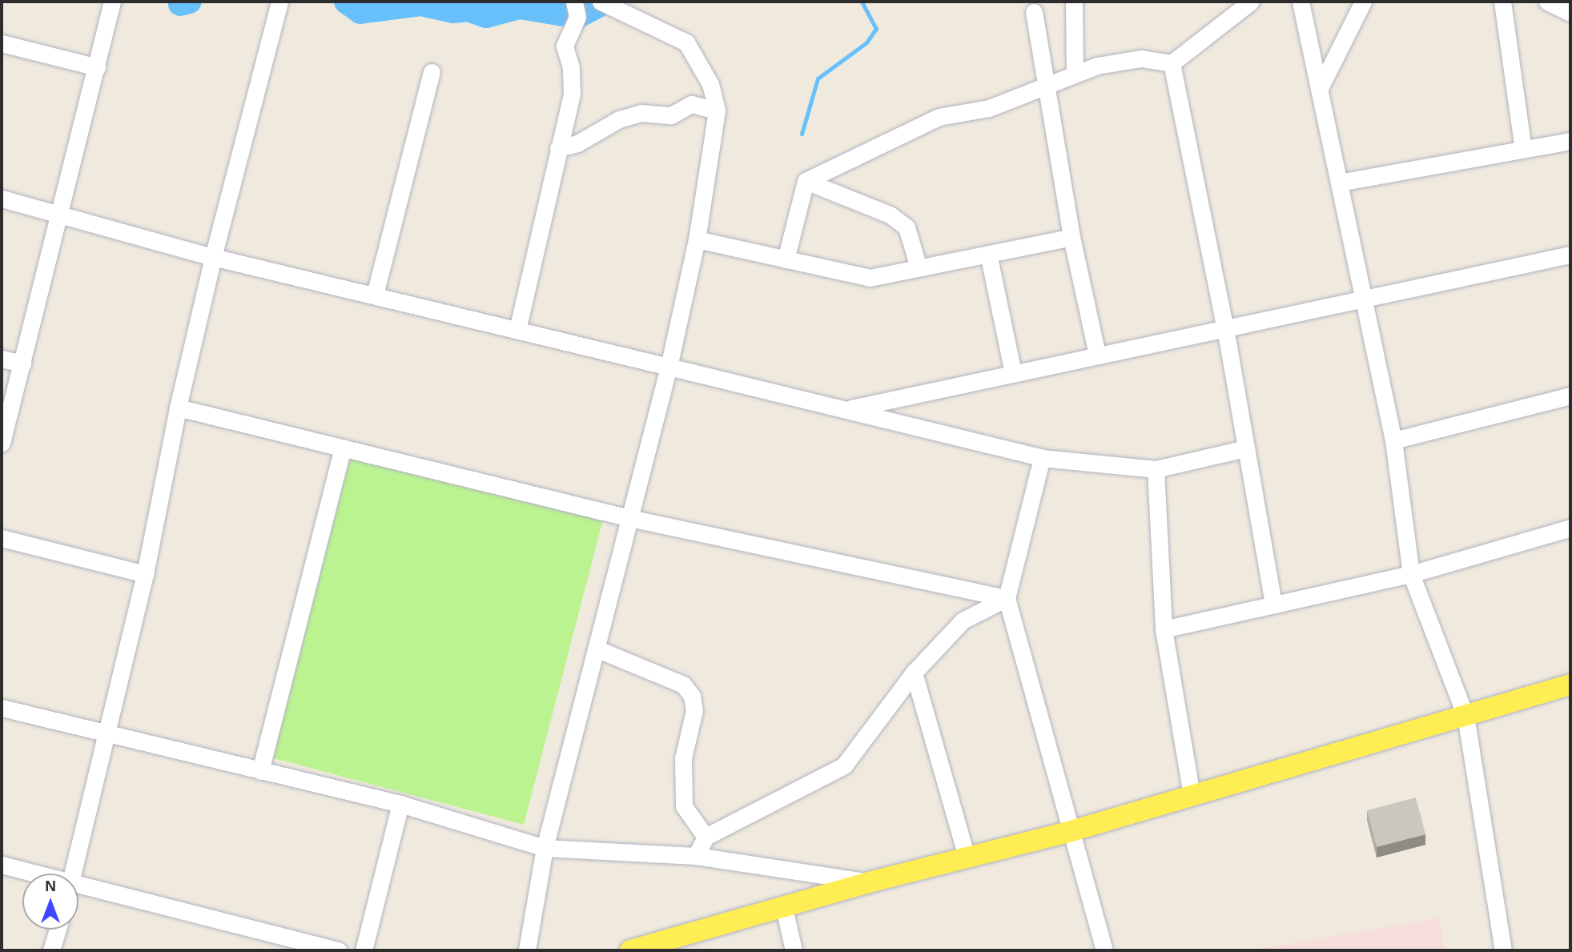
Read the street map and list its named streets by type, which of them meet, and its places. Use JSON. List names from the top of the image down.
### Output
{
  "north": "top"
}
